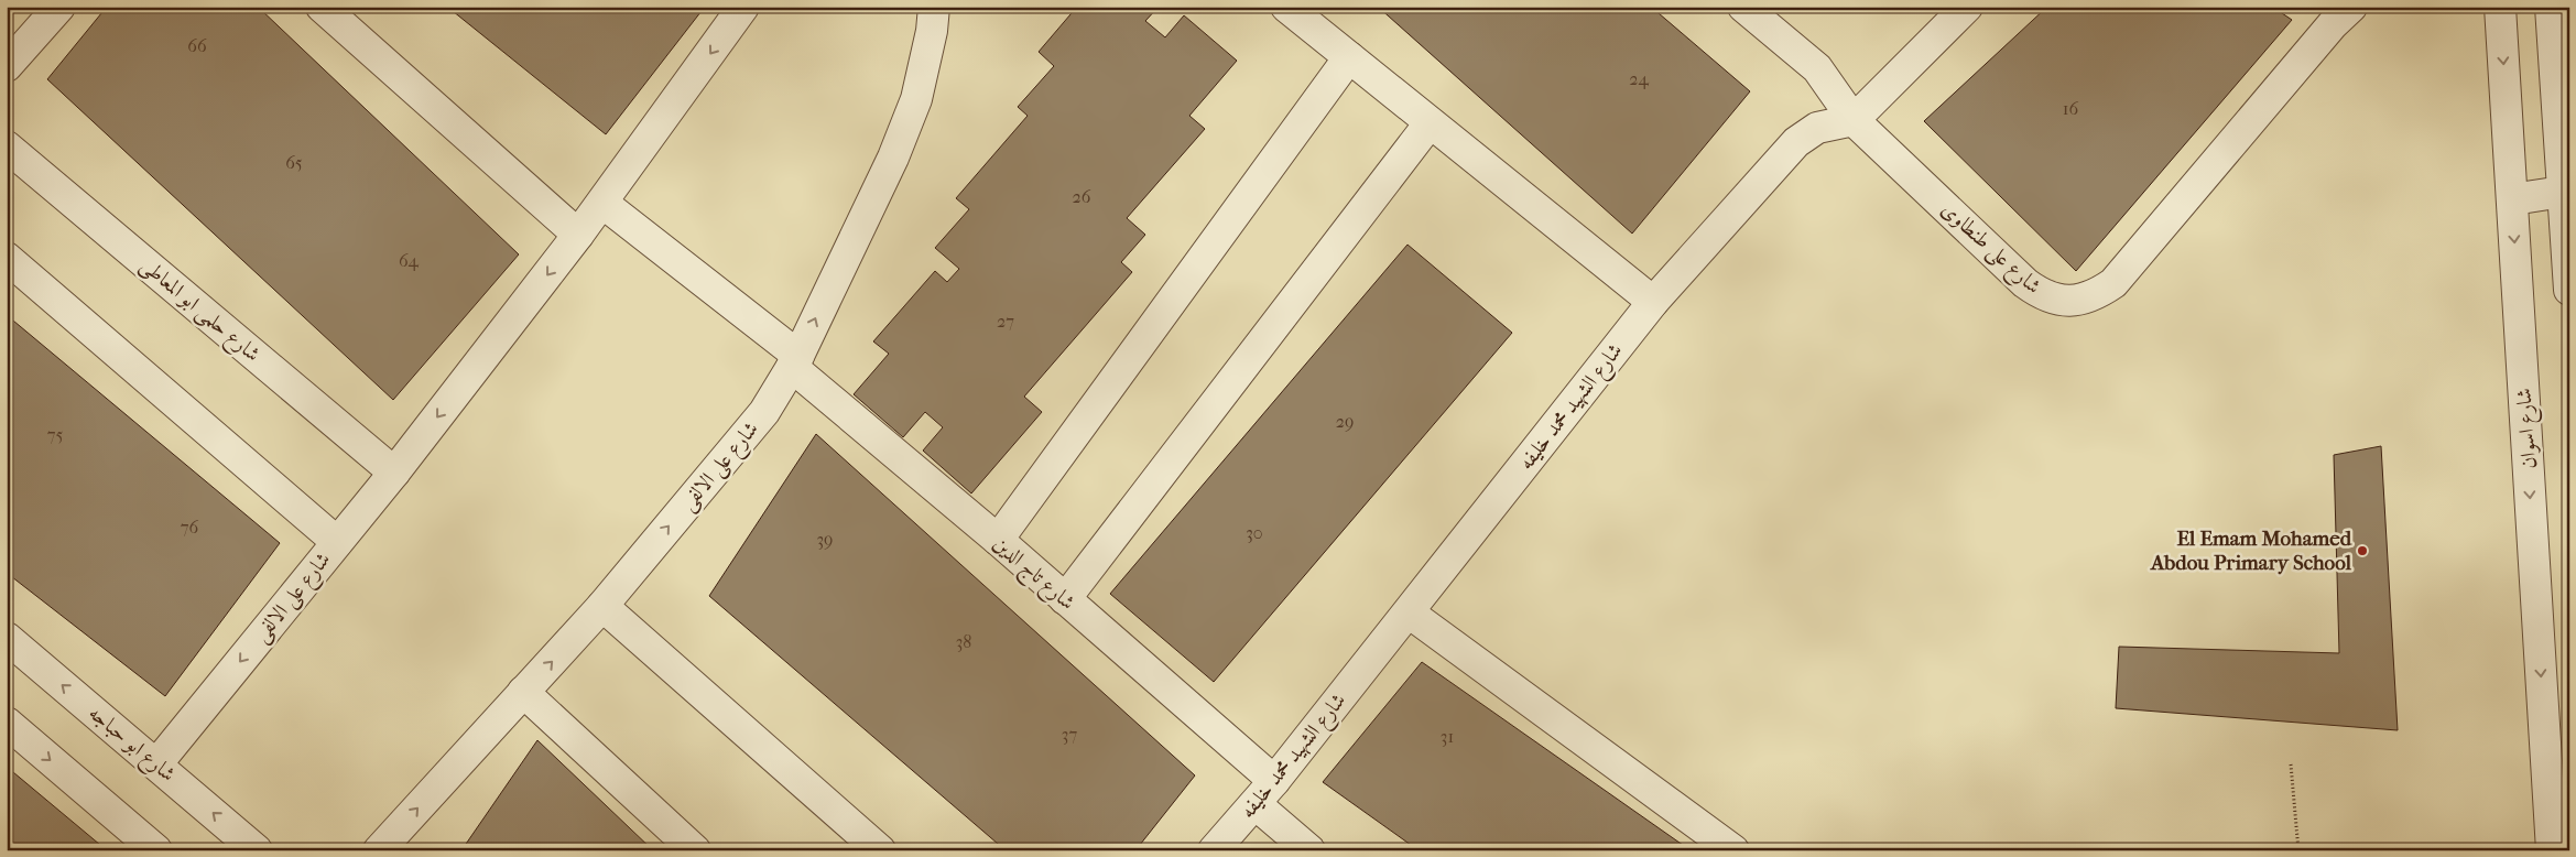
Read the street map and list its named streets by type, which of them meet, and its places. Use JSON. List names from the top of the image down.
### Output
{
  "streets": {
    "street": [
      "شارع على طنطاوى",
      "شارع حلمى ابو المعاطى",
      "شارع الشهيد محمد خليفه",
      "شارع اسوان",
      "شارع على الالفى",
      "شارع تاج الدين",
      "شارع ابو حباجه"
    ]
  },
  "crossings": [
    ["شارع على طنطاوى", "شارع الشهيد محمد خليفه"],
    ["شارع حلمى ابو المعاطى", "شارع على الالفى"],
    ["شارع الشهيد محمد خليفه", "شارع تاج الدين"],
    ["شارع على الالفى", "شارع تاج الدين"],
    ["شارع على الالفى", "شارع ابو حباجه"]
  ],
  "places": ["El Emam Mohamed Abdou Primary School"],
  "house_numbers": [
    "66",
    "24",
    "16",
    "65",
    "26",
    "64",
    "27",
    "29",
    "75",
    "76",
    "30",
    "39",
    "38",
    "37",
    "31"
  ]
}
